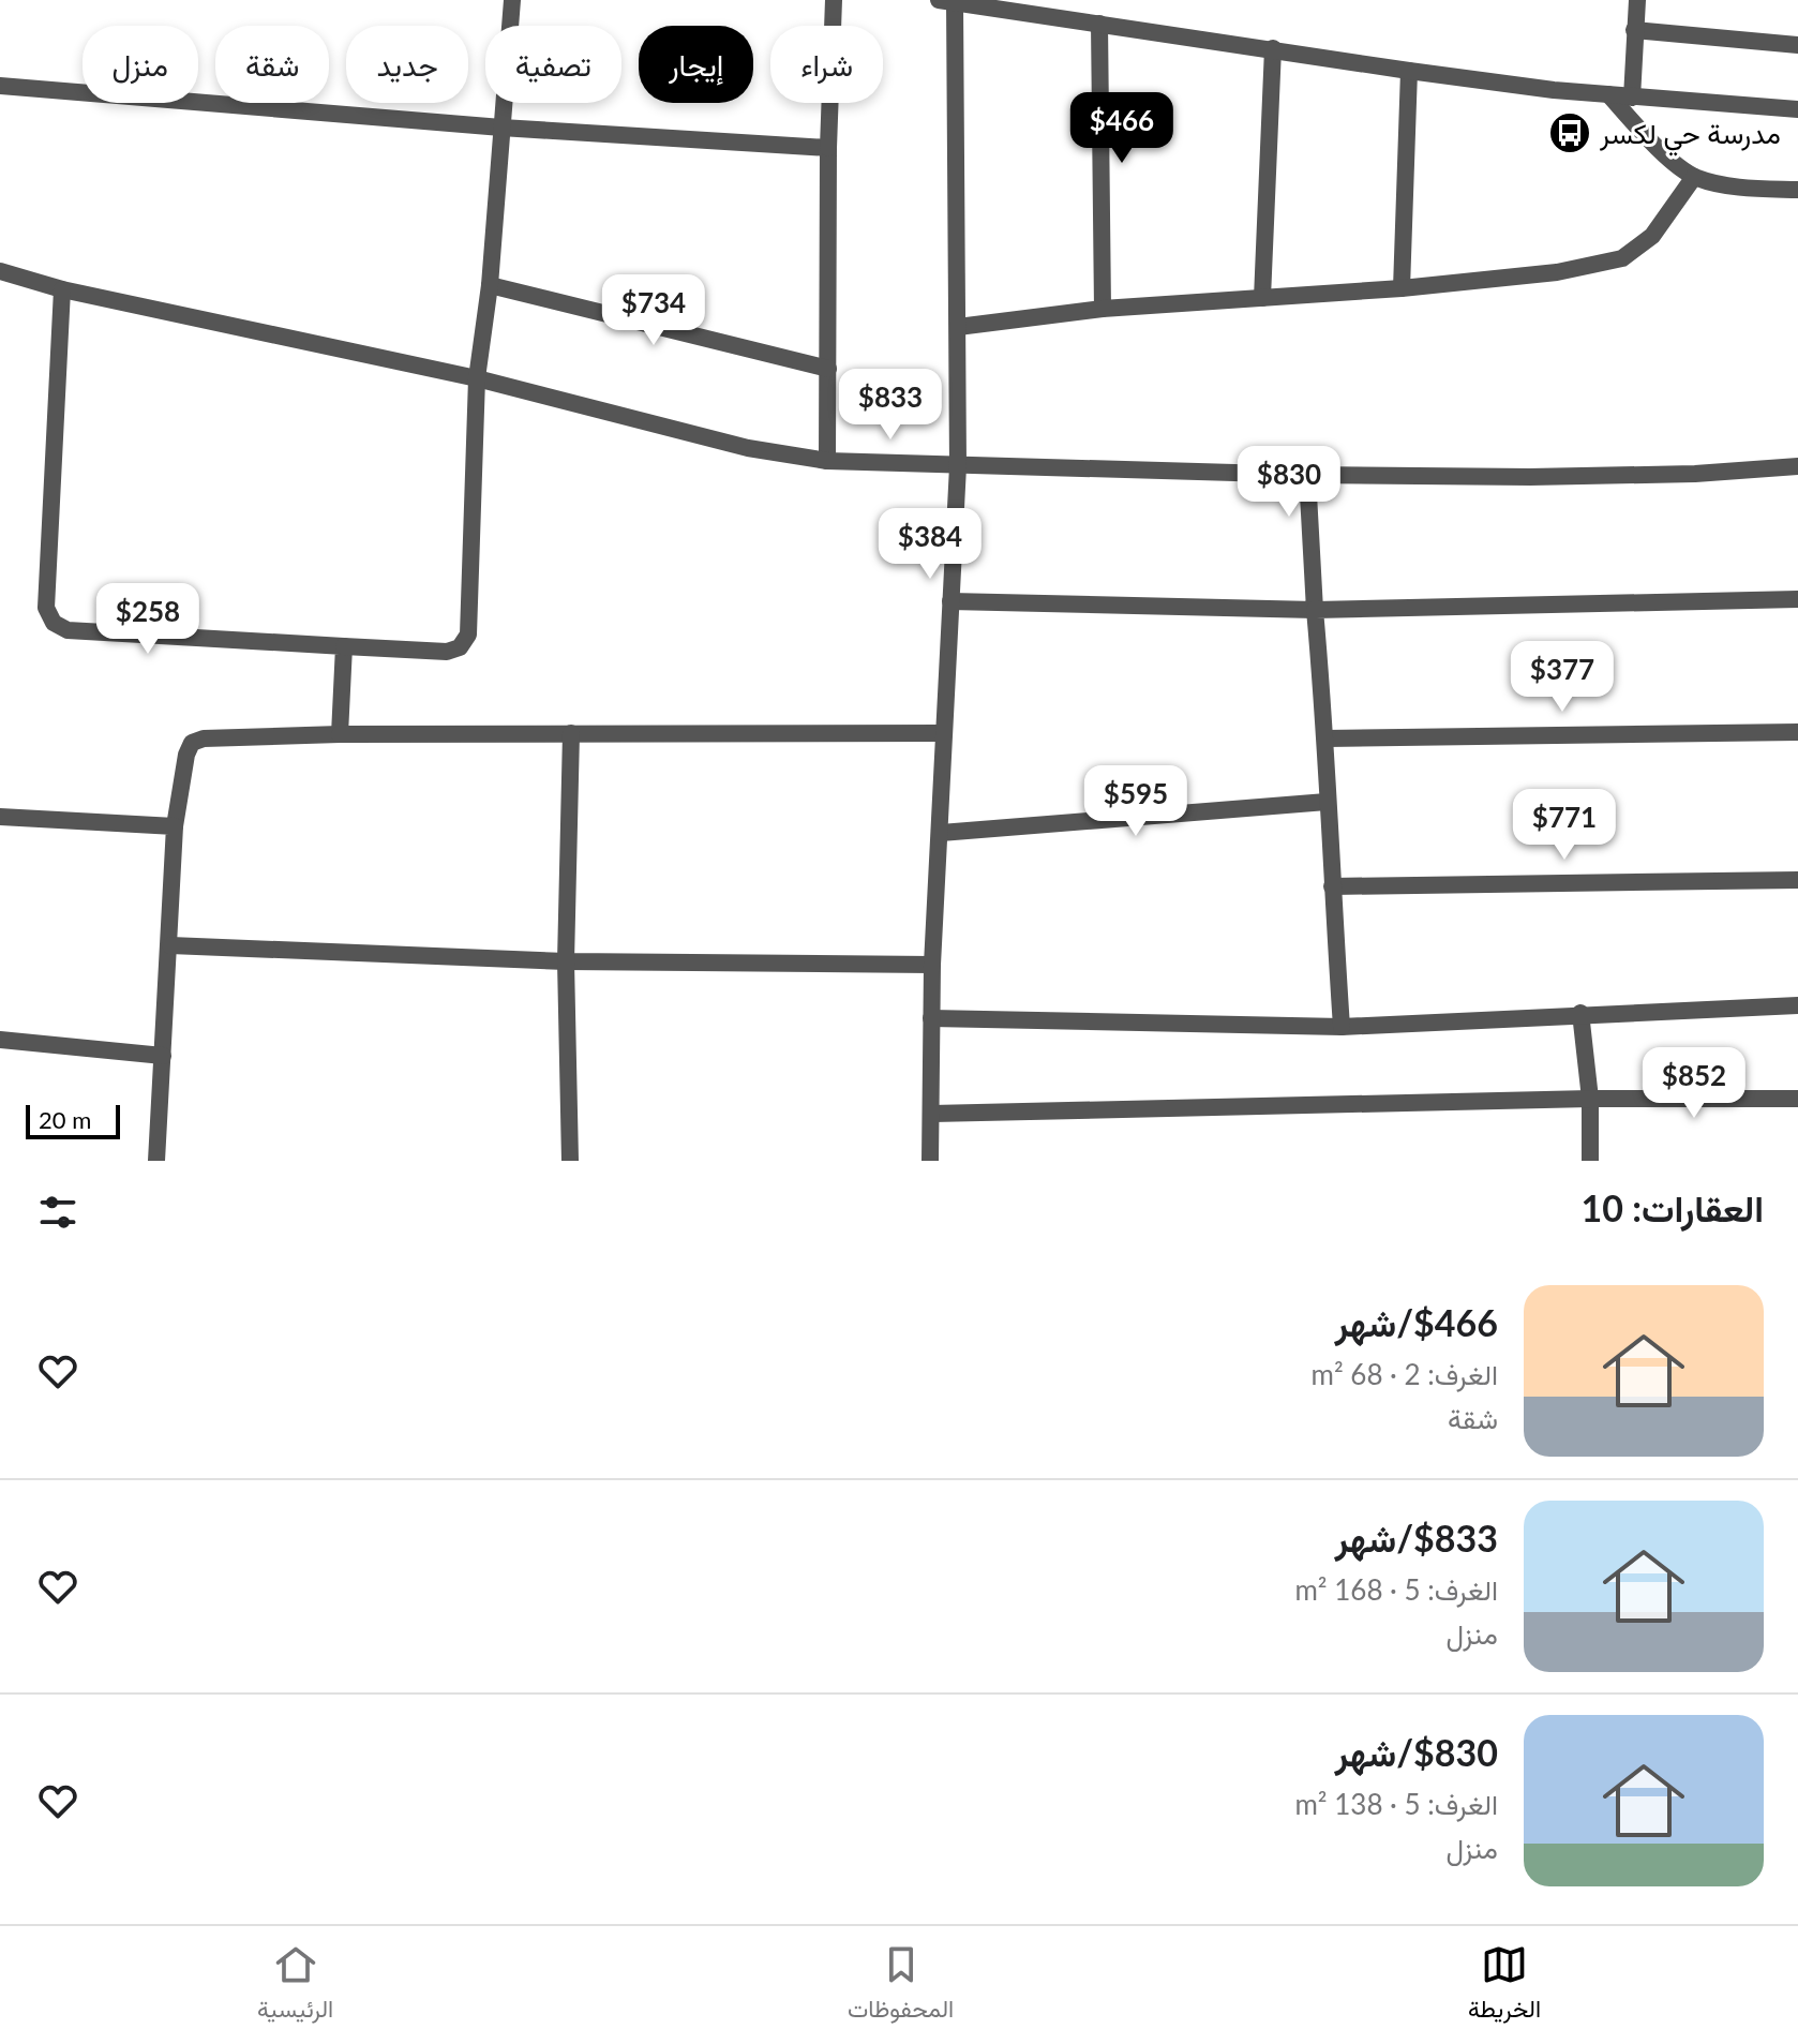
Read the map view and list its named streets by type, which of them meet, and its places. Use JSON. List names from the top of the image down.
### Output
{
  "places": {
    "bus stop": ["مدرسة حي لكسر"]
  },
  "scale_bar": "20 m",
  "page": {
    "chip": [
      "شراء",
      "إيجار",
      "تصفية",
      "جديد",
      "شقة",
      "منزل"
    ],
    "price": [
      "$466",
      "$734",
      "$833",
      "$830",
      "$384",
      "$258",
      "$377",
      "$595",
      "$771",
      "$852"
    ],
    "scale": "20 m",
    "heading": "العقارات: 10",
    "list": [
      {
        "name": "$466/شهر",
        "note": "الغرف: 2 · 68 m² · شقة"
      },
      {
        "name": "$833/شهر",
        "note": "الغرف: 5 · 168 m² · منزل"
      },
      {
        "name": "$830/شهر",
        "note": "الغرف: 5 · 138 m² · منزل"
      }
    ],
    "tabs": ["الخريطة", "المحفوظات", "الرئيسية"]
  }
}
